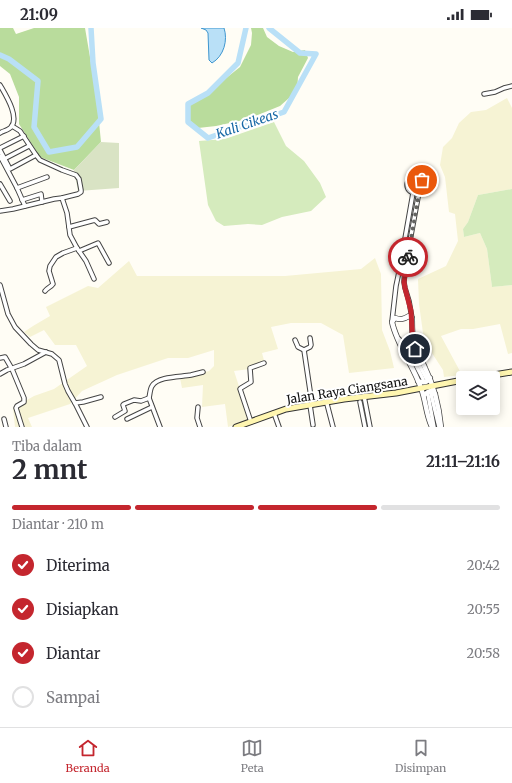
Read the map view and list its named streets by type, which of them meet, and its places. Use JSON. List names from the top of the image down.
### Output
{
  "streets": {
    "main road": ["Jalan Raya Ciangsana"]
  },
  "water": ["Kali Cikeas"],
  "page": {
    "status": "21:09",
    "heading": ["2 mnt", "Tiba dalam", "21:11–21:16"],
    "bar": "Diantar · 210 m",
    "list": [
      ["Diterima", "20:42"],
      ["Disiapkan", "20:55"],
      ["Diantar", "20:58"],
      "Sampai"
    ],
    "tabs": ["Beranda", "Peta", "Disimpan"]
  }
}
